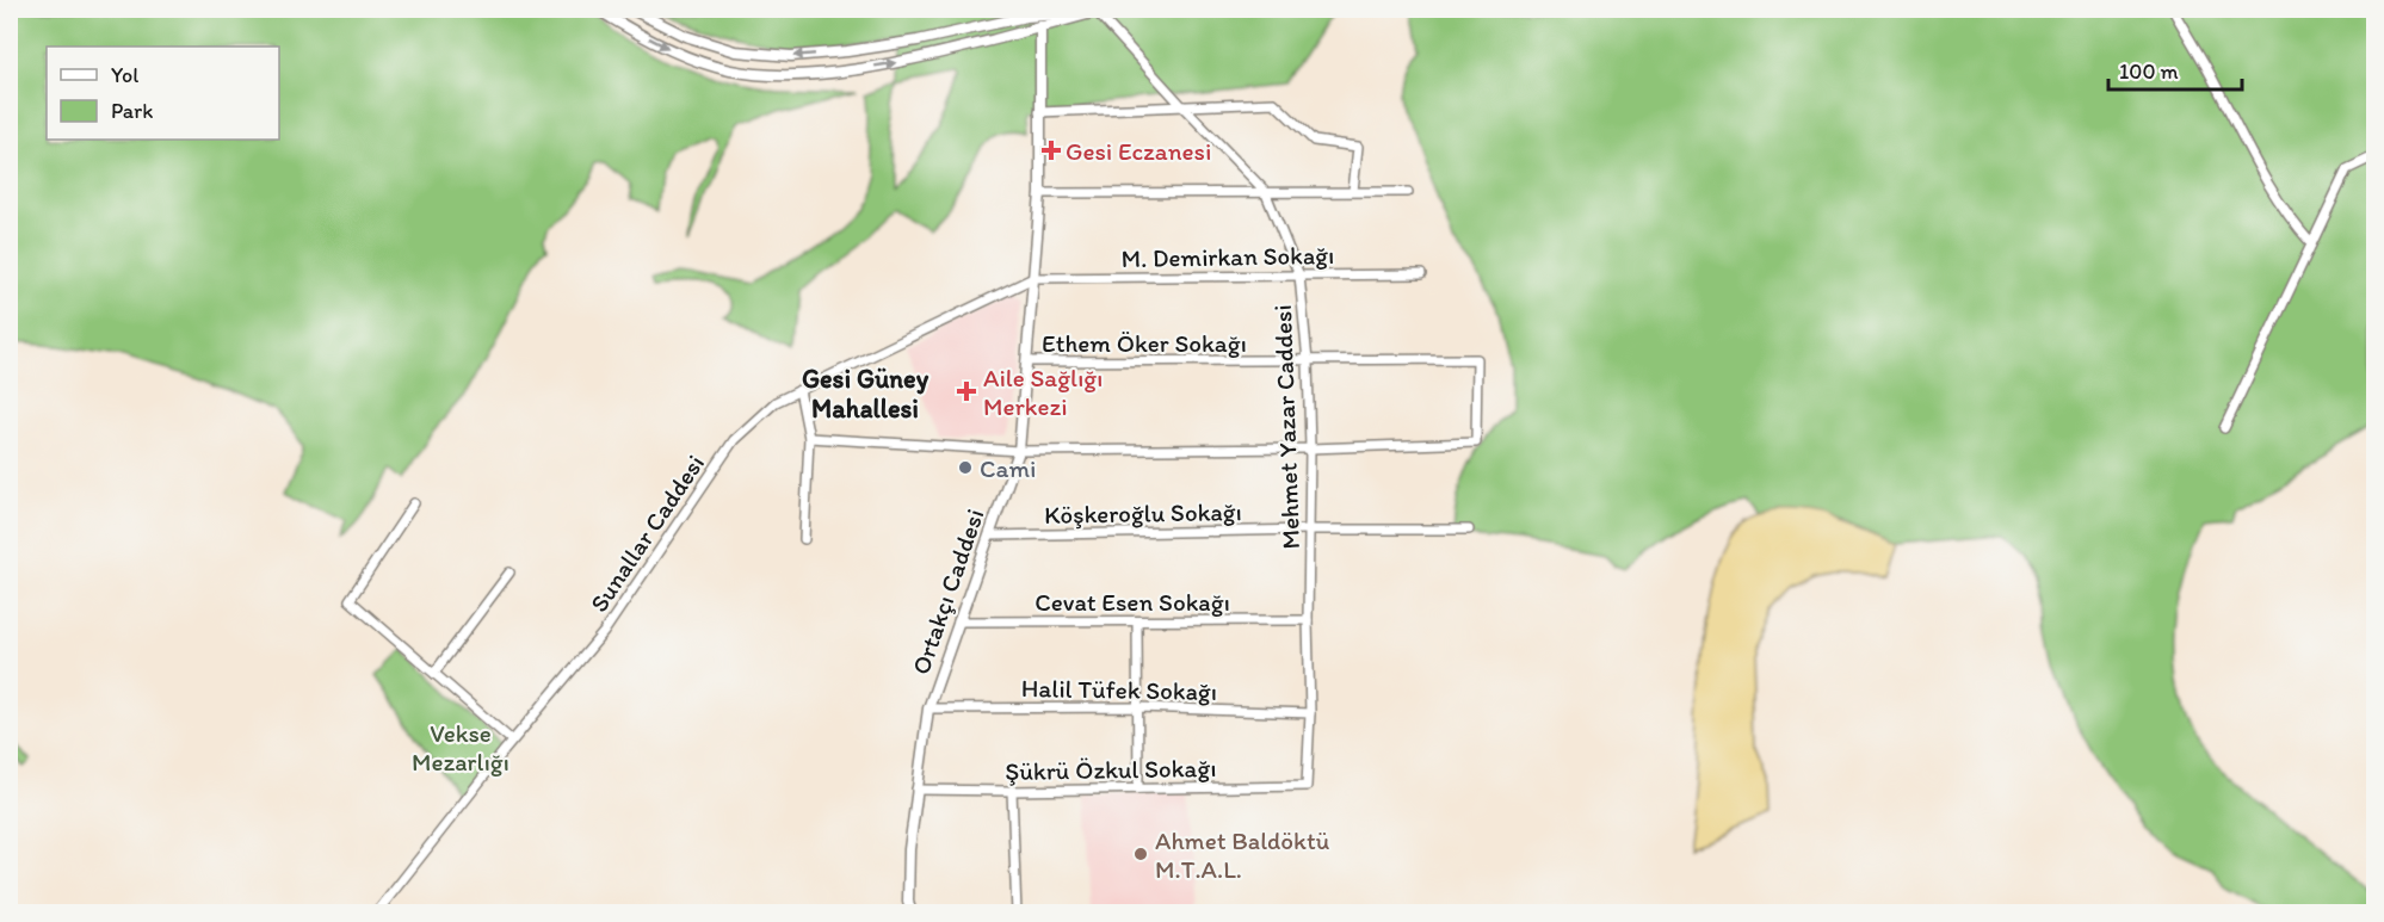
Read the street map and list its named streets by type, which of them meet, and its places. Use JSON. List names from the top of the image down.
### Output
{
  "streets": {
    "street": [
      "M. Demirkan Sokağı",
      "Ethem Öker Sokağı",
      "Mehmet Yazar Caddesi",
      "Köşkeroğlu Sokağı",
      "Sunallar Caddesi",
      "Ortakçı Caddesi",
      "Cevat Esen Sokağı",
      "Halil Tüfek Sokağı",
      "Şükrü Özkul Sokağı"
    ]
  },
  "crossings": [
    ["M. Demirkan Sokağı", "Mehmet Yazar Caddesi"],
    ["M. Demirkan Sokağı", "Sunallar Caddesi"],
    ["M. Demirkan Sokağı", "Ortakçı Caddesi"],
    ["Ethem Öker Sokağı", "Mehmet Yazar Caddesi"],
    ["Ethem Öker Sokağı", "Ortakçı Caddesi"],
    ["Mehmet Yazar Caddesi", "Köşkeroğlu Sokağı"],
    ["Mehmet Yazar Caddesi", "Cevat Esen Sokağı"],
    ["Mehmet Yazar Caddesi", "Halil Tüfek Sokağı"],
    ["Mehmet Yazar Caddesi", "Şükrü Özkul Sokağı"],
    ["Köşkeroğlu Sokağı", "Ortakçı Caddesi"],
    ["Sunallar Caddesi", "Ortakçı Caddesi"],
    ["Ortakçı Caddesi", "Cevat Esen Sokağı"],
    ["Ortakçı Caddesi", "Halil Tüfek Sokağı"],
    ["Ortakçı Caddesi", "Şükrü Özkul Sokağı"]
  ],
  "districts": ["Gesi Güney Mahallesi"],
  "parks": ["Vekse Mezarlığı"],
  "places": {
    "health": ["Gesi Eczanesi", "Aile Sağlığı Merkezi"],
    "other": ["Cami", "Ahmet Baldöktü M.T.A.L."]
  },
  "legend": ["Yol", "Park"],
  "scale_bar": "100 m"
}
